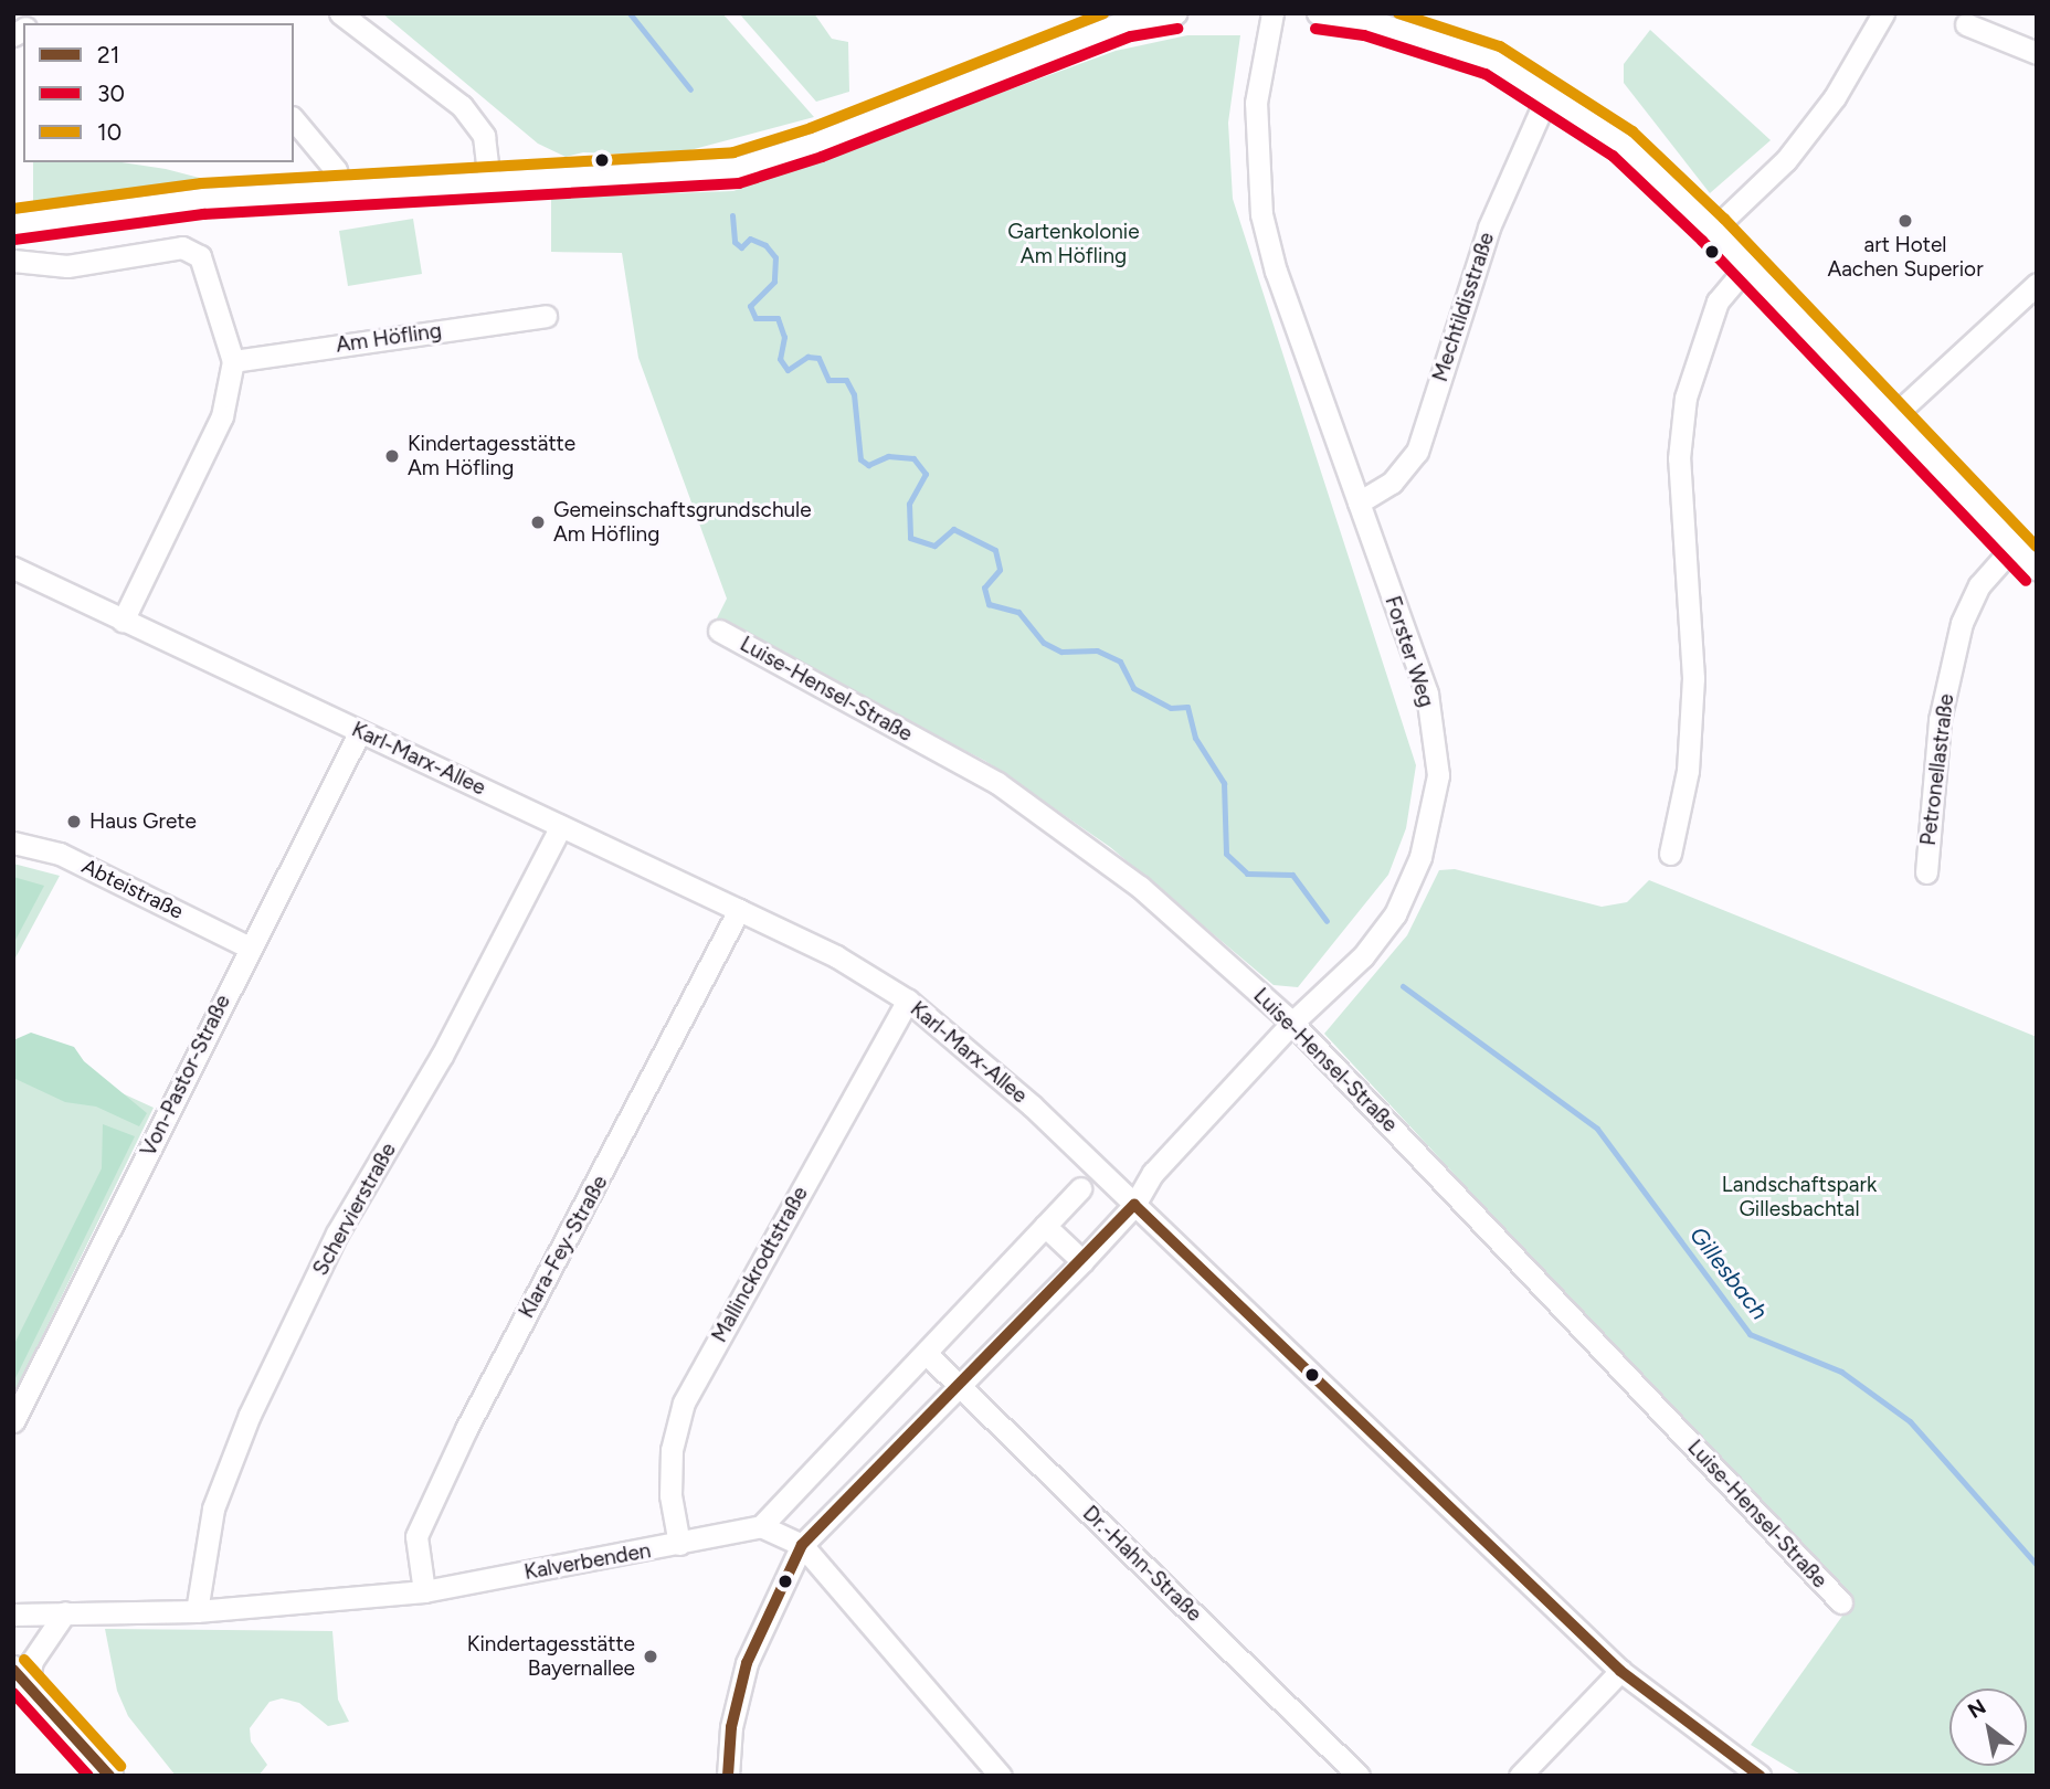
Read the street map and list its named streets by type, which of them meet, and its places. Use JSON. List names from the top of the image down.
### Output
{
  "streets": {
    "street": [
      "Mechtildisstraße",
      "Am Höfling",
      "Forster Weg",
      "Luise-Hensel-Straße",
      "Karl-Marx-Allee",
      "Petronellastraße",
      "Abteistraße",
      "Von-Pastor-Straße",
      "Schervierstraße",
      "Klara-Fey-Straße",
      "Mallinckrodtstraße",
      "Kalverbenden",
      "Dr.-Hahn-Straße"
    ]
  },
  "crossings": [
    ["Mechtildisstraße", "Forster Weg"],
    ["Forster Weg", "Luise-Hensel-Straße"],
    ["Forster Weg", "Karl-Marx-Allee"],
    ["Forster Weg", "Dr.-Hahn-Straße"],
    ["Karl-Marx-Allee", "Von-Pastor-Straße"],
    ["Karl-Marx-Allee", "Schervierstraße"],
    ["Karl-Marx-Allee", "Klara-Fey-Straße"],
    ["Karl-Marx-Allee", "Mallinckrodtstraße"],
    ["Abteistraße", "Von-Pastor-Straße"],
    ["Schervierstraße", "Kalverbenden"],
    ["Klara-Fey-Straße", "Kalverbenden"],
    ["Mallinckrodtstraße", "Kalverbenden"]
  ],
  "water": ["Gillesbach"],
  "parks": ["Gartenkolonie Am Höfling", "Landschaftspark Gillesbachtal"],
  "places": [
    "art Hotel Aachen Superior",
    "Kindertagesstätte Am Höfling",
    "Gemeinschaftsgrundschule Am Höfling",
    "Haus Grete",
    "Kindertagesstätte Bayernallee"
  ],
  "lines": ["transit line 10", "transit line 30", "transit line 21"],
  "legend": ["21", "30", "10"],
  "north": "top left"
}
